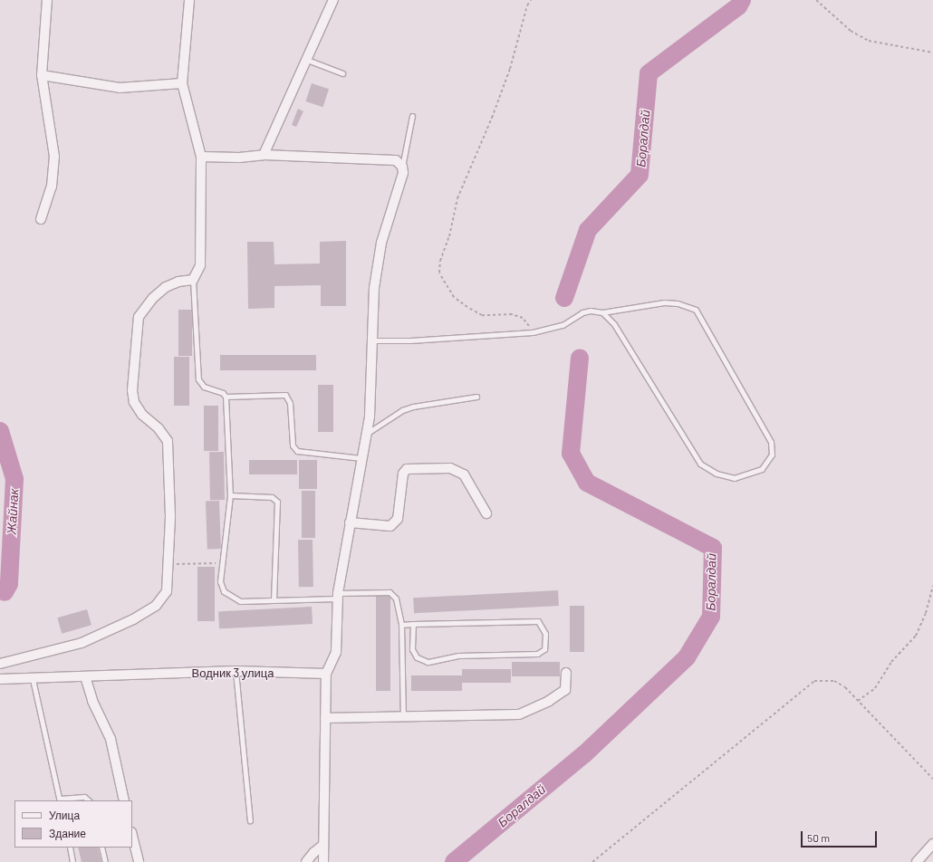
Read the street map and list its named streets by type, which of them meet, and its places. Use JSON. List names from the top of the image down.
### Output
{
  "streets": {
    "street": ["Водник 3 улица"]
  },
  "water": ["Боралдай", "Жайнак"],
  "legend": ["Улица", "Здание"],
  "scale_bar": "50 m"
}
